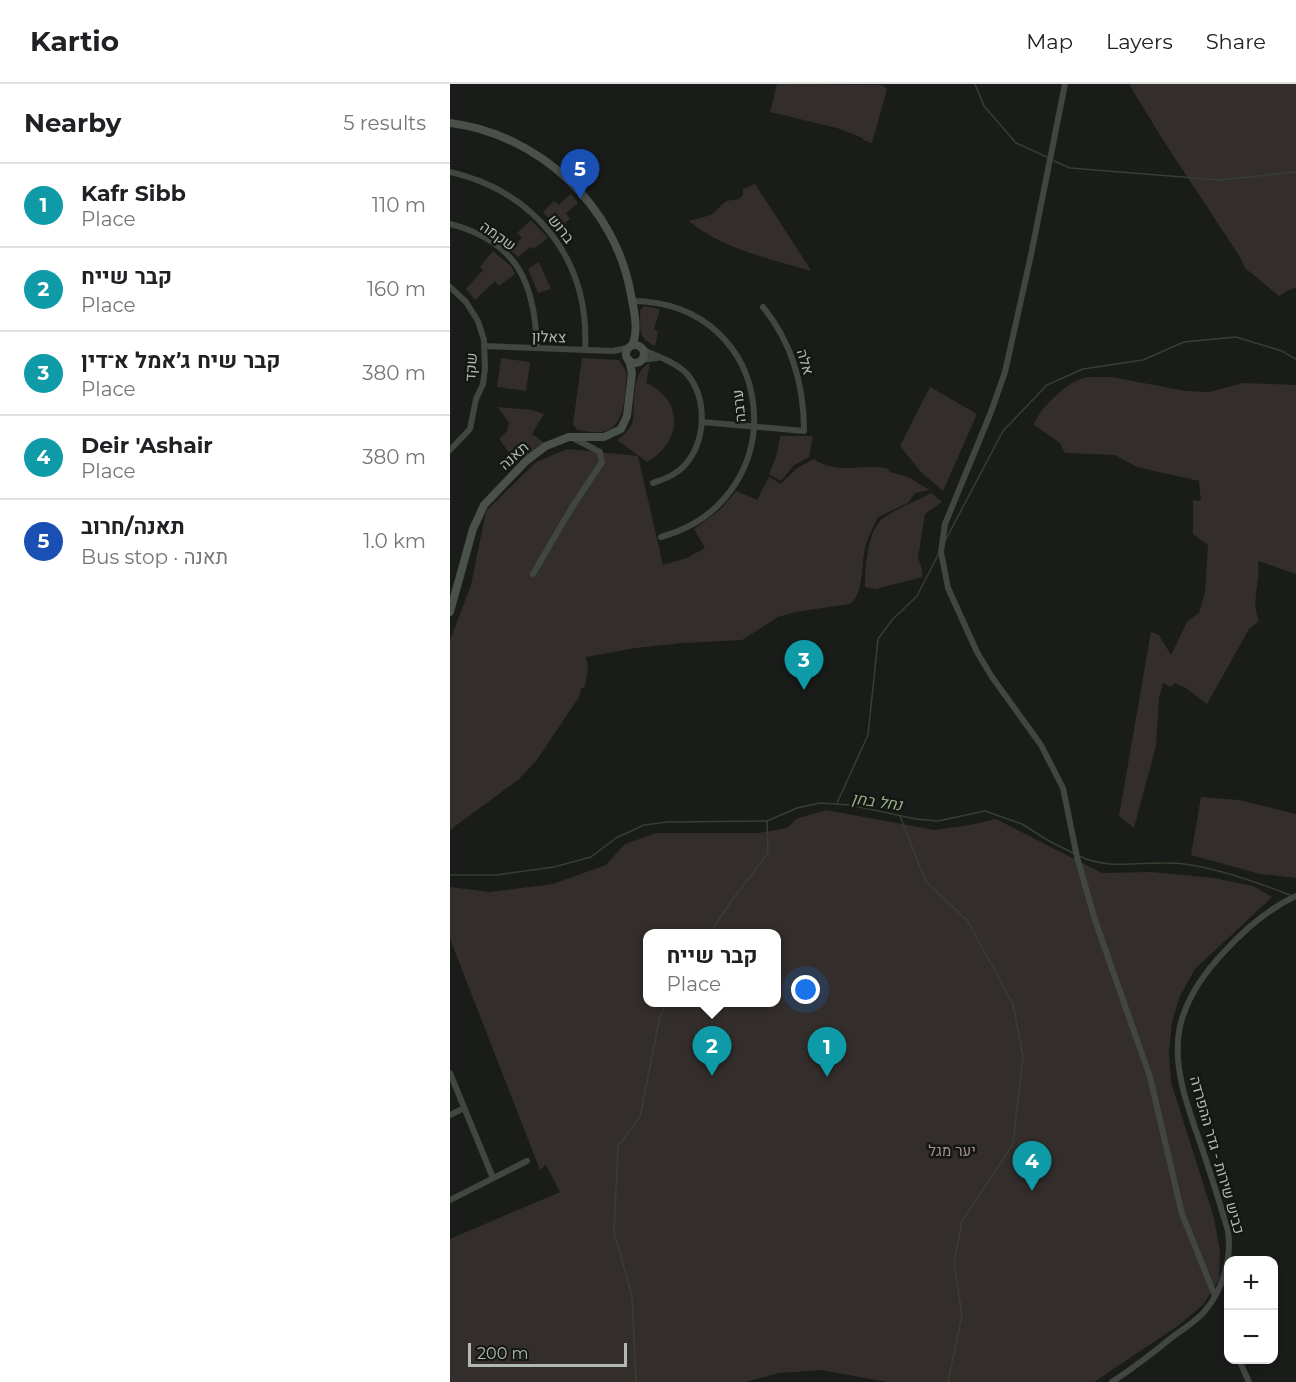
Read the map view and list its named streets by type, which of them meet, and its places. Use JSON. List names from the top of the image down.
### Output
{
  "streets": {
    "street": [
      "ברוש",
      "שקמה",
      "צאלון",
      "אלה",
      "שקד",
      "ערבה",
      "תאנה",
      "כביש שירות - גדר ההפרדה"
    ]
  },
  "crossings": [
    ["ברוש", "צאלון"],
    ["שקמה", "צאלון"],
    ["צאלון", "שקד"],
    ["צאלון", "תאנה"],
    ["אלה", "ערבה"],
    ["ערבה", "תאנה"]
  ],
  "water": ["נחל בחן"],
  "parks": ["יער מגל"],
  "scale_bar": "200 m",
  "page": {
    "header": "Kartio",
    "nav": ["Map", "Layers", "Share"],
    "heading": ["Nearby", "5 results"],
    "pins": [
      "5",
      "3",
      "2",
      "1",
      "4"
    ],
    "list": [
      {
        "mark": "1",
        "name": "Kafr Sibb",
        "note": "Place",
        "value": "110 m"
      },
      {
        "mark": "2",
        "name": "קבר שייח",
        "note": "Place",
        "value": "160 m"
      },
      {
        "mark": "3",
        "name": "קבר שיח ג׳אמל א־דין",
        "note": "Place",
        "value": "380 m"
      },
      {
        "mark": "4",
        "name": "Deir 'Ashair",
        "note": "Place",
        "value": "380 m"
      },
      {
        "mark": "5",
        "name": "תאנה/חרוב",
        "note": "Bus stop · תאנה",
        "value": "1.0 km"
      }
    ],
    "popup": ["קבר שייח", "Place"],
    "map_buttons": ["+", "−"],
    "scale": "200 m"
  }
}
